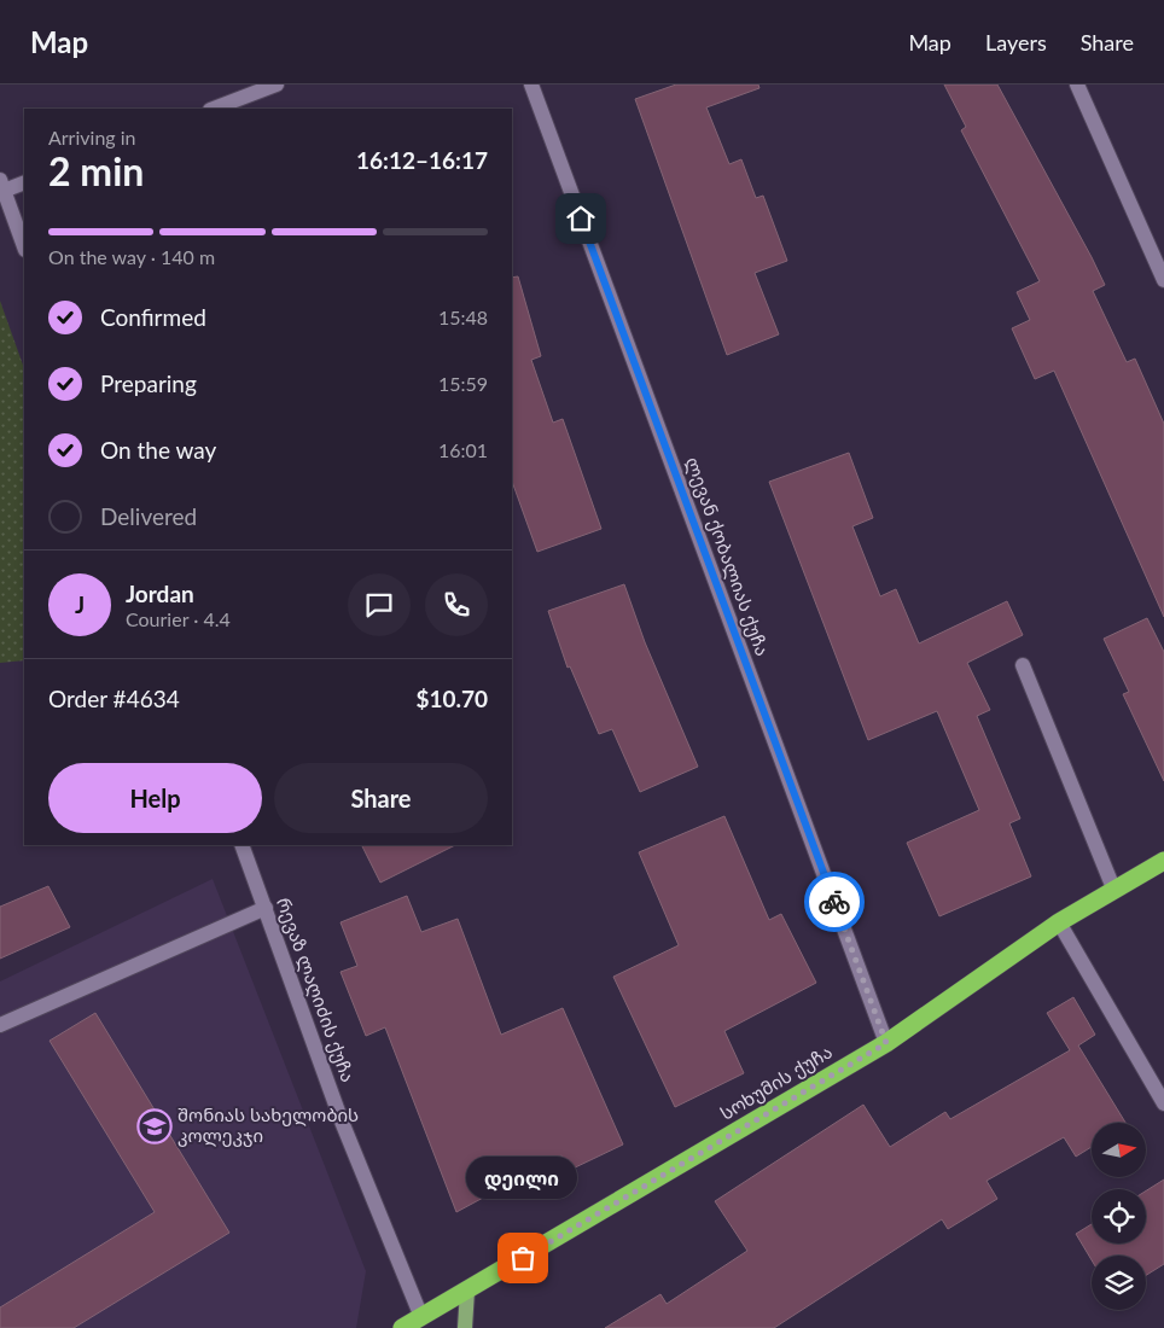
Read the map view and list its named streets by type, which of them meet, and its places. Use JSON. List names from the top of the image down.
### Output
{
  "streets": {
    "highway": ["სოხუმის ქუჩა"],
    "street": ["ლევან ქობალიას ქუჩა", "რევაზ ლაღიძის ქუჩა"]
  },
  "crossings": [
    ["ლევან ქობალიას ქუჩა", "სოხუმის ქუჩა"],
    ["რევაზ ლაღიძის ქუჩა", "სოხუმის ქუჩა"]
  ],
  "places": {
    "school or university": ["შონიას სახელობის კოლეკჯი"],
    "other": ["დეილი"]
  },
  "north": "right",
  "page": {
    "header": "Map",
    "nav": ["Map", "Layers", "Share"],
    "heading": ["2 min", "Arriving in", "16:12–16:17"],
    "panel": [
      "Jordan",
      "Courier · 4.4",
      "Order #4634",
      "$10.70"
    ],
    "bar": "On the way · 140 m",
    "list": [
      ["Confirmed", "15:48"],
      ["Preparing", "15:59"],
      ["On the way", "16:01"],
      "Delivered"
    ],
    "round": "J",
    "buttons": ["Help", "Share"],
    "bubble": "დეილი"
  }
}
